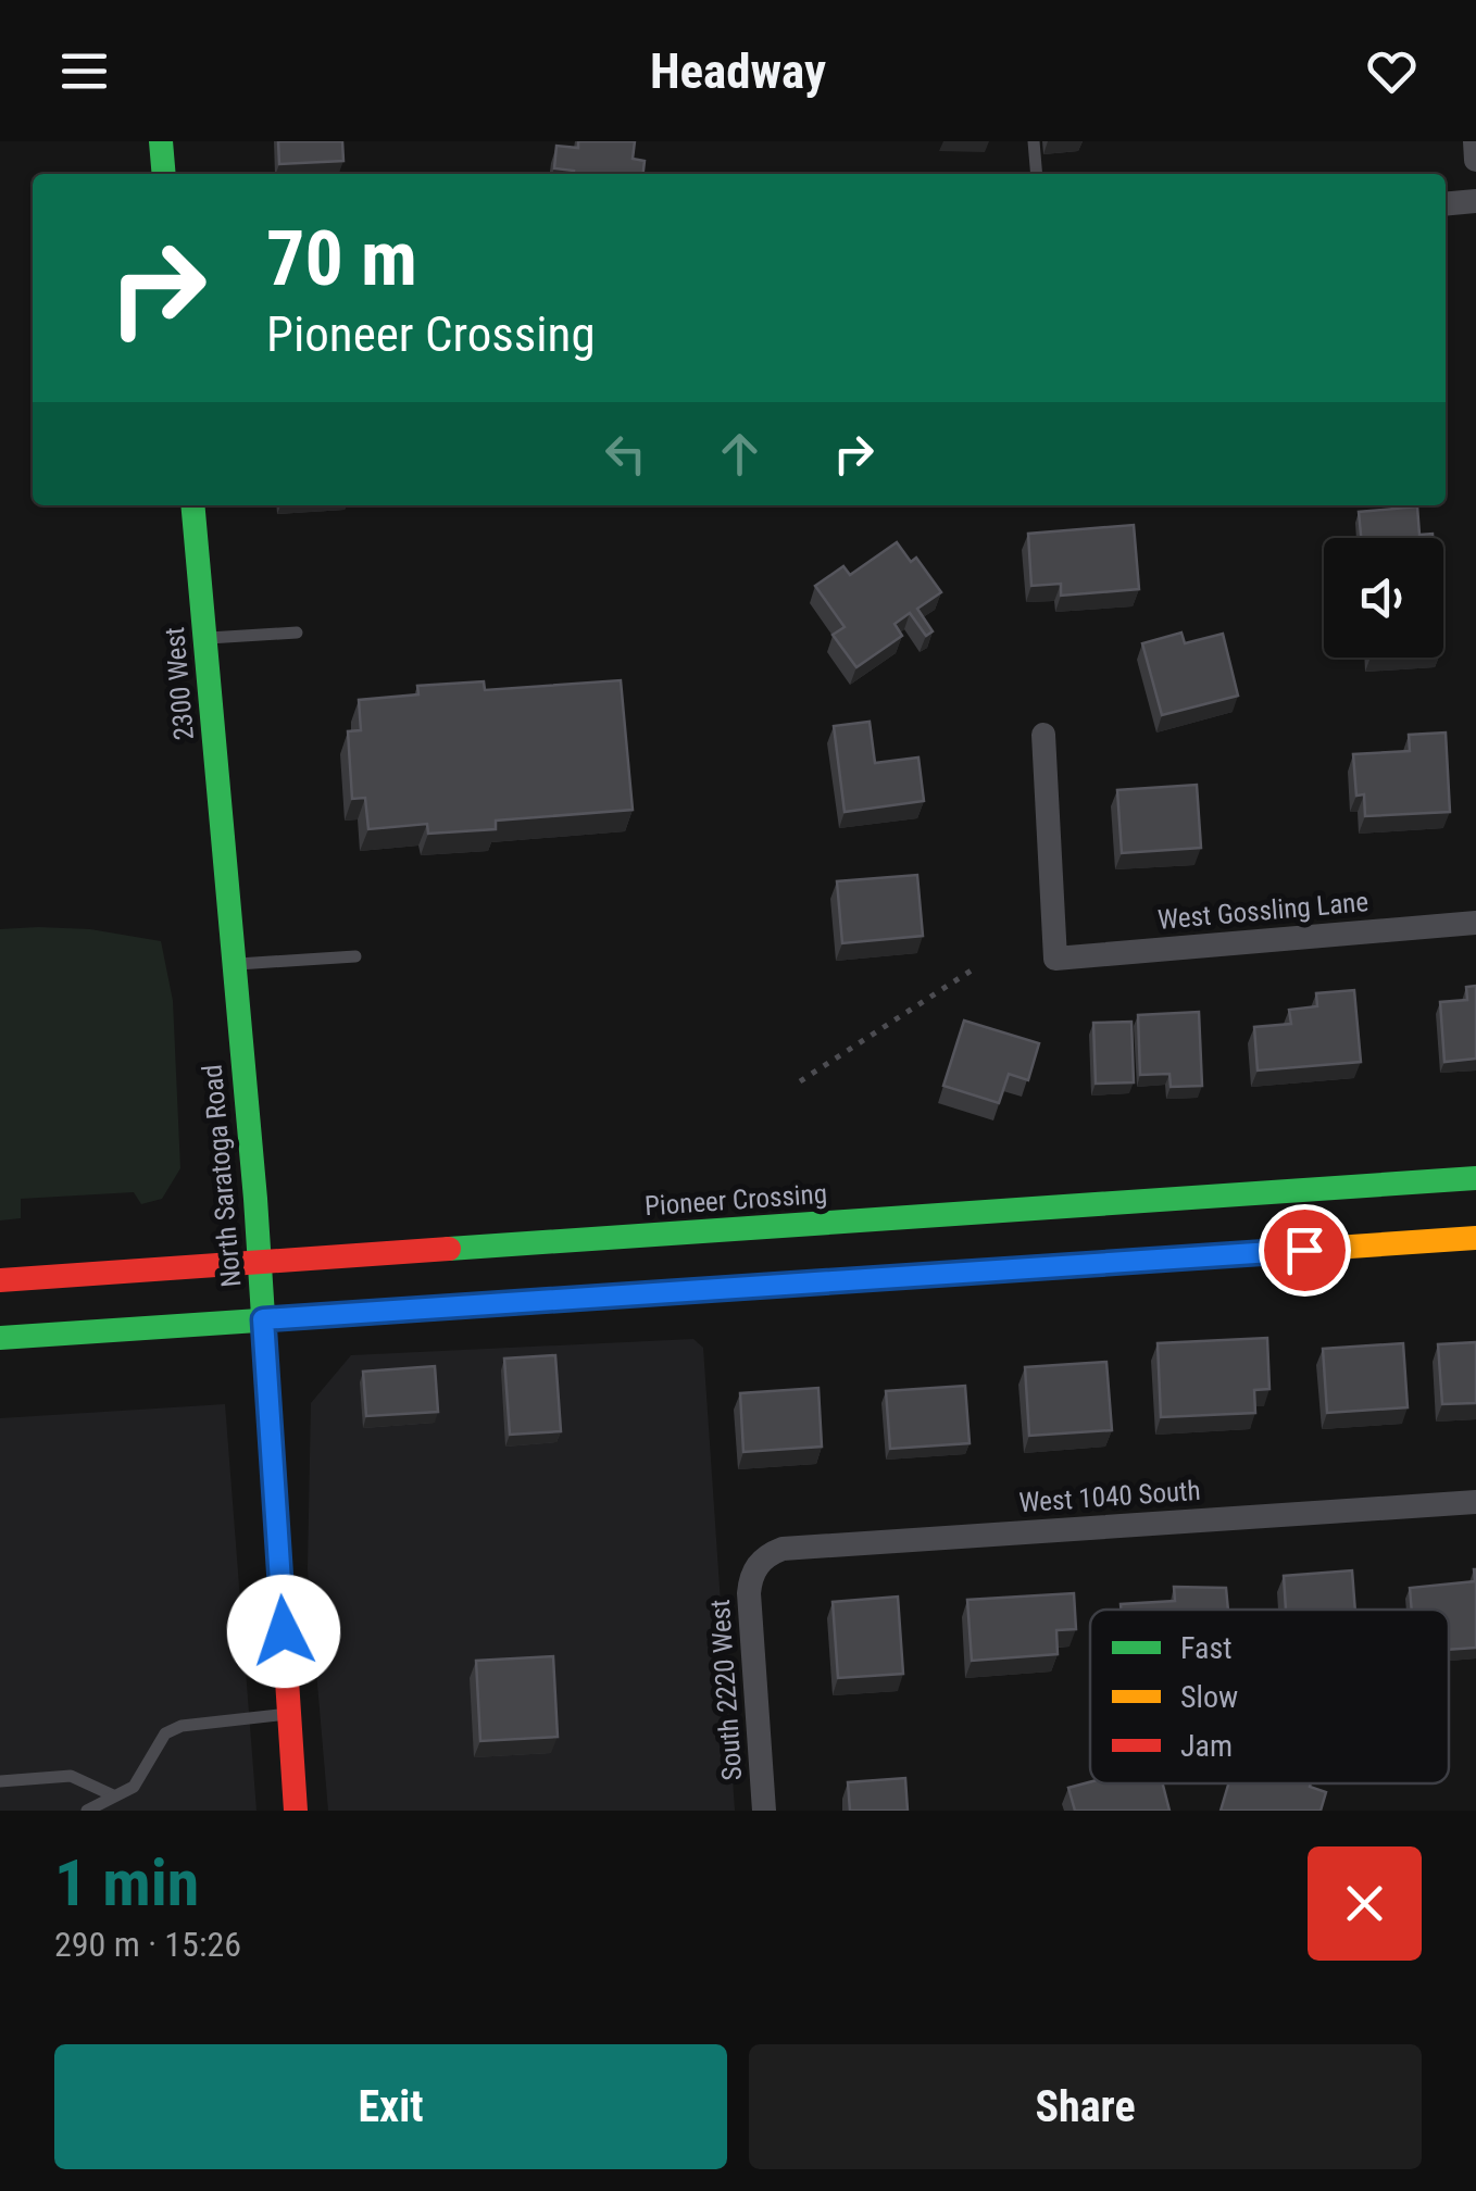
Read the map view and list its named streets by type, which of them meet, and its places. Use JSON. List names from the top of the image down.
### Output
{
  "streets": {
    "main road": ["2300 West", "North Saratoga Road", "Pioneer Crossing"],
    "street": ["West Gossling Lane", "West 1040 South", "South 2220 West"]
  },
  "crossings": [
    ["2300 West", "North Saratoga Road"],
    ["North Saratoga Road", "Pioneer Crossing"],
    ["West 1040 South", "South 2220 West"]
  ],
  "legend": ["Fast", "Slow", "Jam"],
  "page": {
    "header": "Headway",
    "turn": ["70 m", "Pioneer Crossing"],
    "heading": ["1 min", "290 m · 15:26"],
    "buttons": ["Exit", "Share"]
  }
}
